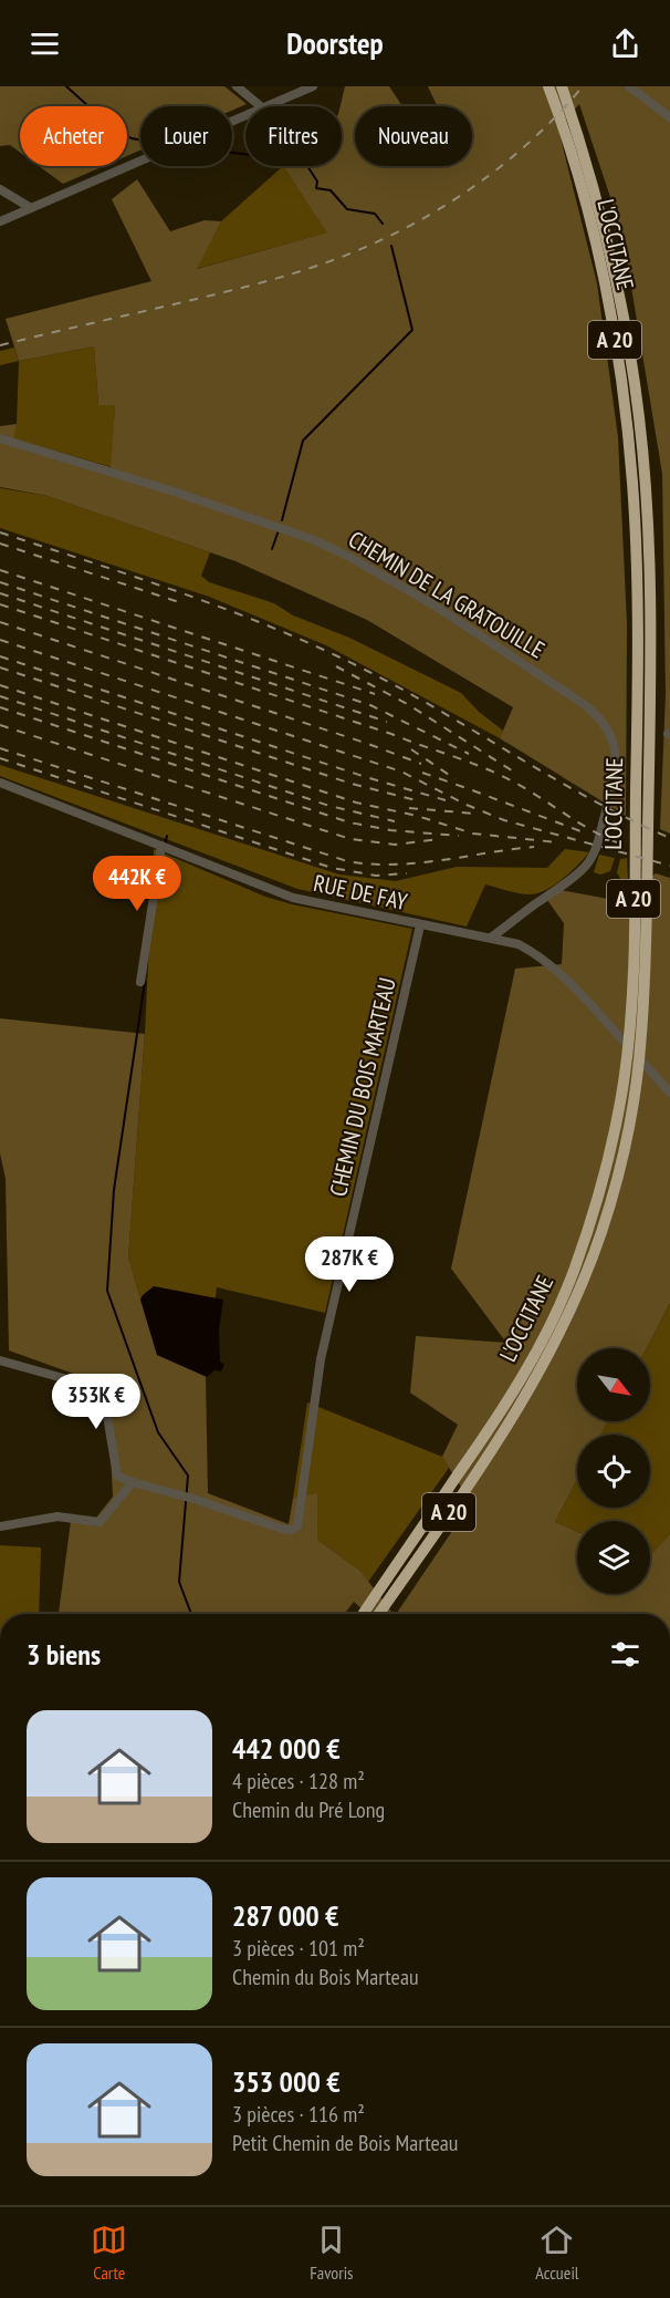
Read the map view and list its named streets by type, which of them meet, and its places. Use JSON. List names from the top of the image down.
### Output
{
  "streets": {
    "highway": ["L'OCCITANE", "A 20"],
    "street": ["CHEMIN DE LA GRATOUILLE", "RUE DE FAY", "CHEMIN DU BOIS MARTEAU"]
  },
  "crossings": [
    ["CHEMIN DE LA GRATOUILLE", "RUE DE FAY"],
    ["RUE DE FAY", "CHEMIN DU BOIS MARTEAU"]
  ],
  "north": "bottom right",
  "page": {
    "header": "Doorstep",
    "chip": [
      "Acheter",
      "Louer",
      "Filtres",
      "Nouveau"
    ],
    "price": ["442K €", "287K €", "353K €"],
    "heading": "3 biens",
    "list": [
      {
        "name": "442 000 €",
        "note": "4 pièces · 128 m² · Chemin du Pré Long"
      },
      {
        "name": "287 000 €",
        "note": "3 pièces · 101 m² · Chemin du Bois Marteau"
      },
      {
        "name": "353 000 €",
        "note": "3 pièces · 116 m² · Petit Chemin de Bois Marteau"
      }
    ],
    "tabs": ["Carte", "Favoris", "Accueil"]
  }
}
